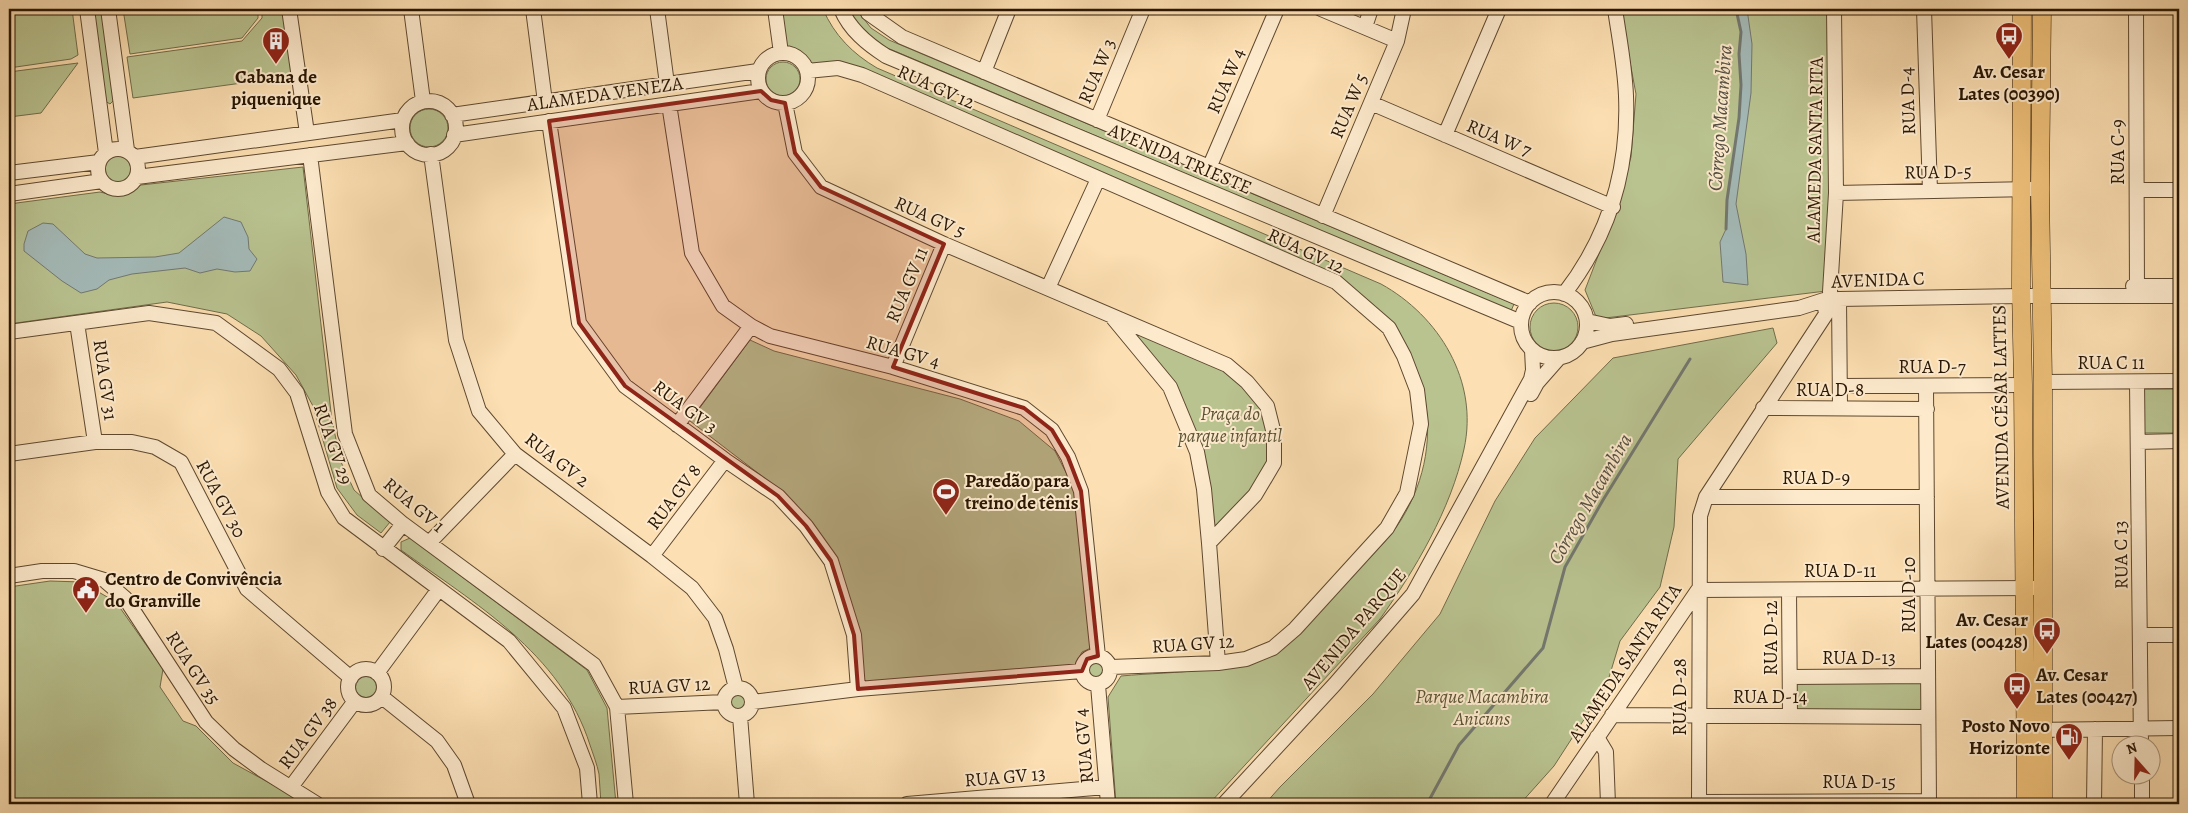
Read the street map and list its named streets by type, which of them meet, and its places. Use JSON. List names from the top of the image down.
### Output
{
  "streets": {
    "main road": ["AVENIDA CÉSAR LATTES"],
    "street": [
      "RUA W 3",
      "RUA W 4",
      "RUA GV 12",
      "ALAMEDA VENEZA",
      "RUA D-4",
      "RUA W 5",
      "RUA W 7",
      "ALAMEDA SANTA RITA",
      "RUA C-9",
      "AVENIDA TRIESTE",
      "RUA D-5",
      "RUA GV 5",
      "AVENIDA C",
      "RUA GV 11",
      "RUA GV 4",
      "RUA C 11",
      "RUA D-7",
      "RUA GV 31",
      "RUA D-8",
      "RUA GV 3",
      "RUA GV 29",
      "RUA GV 2",
      "RUA D-9",
      "RUA GV 8",
      "RUA GV 30",
      "RUA GV 1",
      "RUA C 13",
      "RUA D-11",
      "RUA D-10",
      "AVENIDA PARQUE",
      "RUA D-12",
      "RUA D-13",
      "RUA GV 35",
      "RUA D-28",
      "RUA D-14",
      "RUA GV 38",
      "RUA GV 13",
      "RUA D-15"
    ]
  },
  "crossings": [
    ["RUA W 3", "AVENIDA TRIESTE"],
    ["RUA W 4", "AVENIDA TRIESTE"],
    ["RUA GV 12", "ALAMEDA VENEZA"],
    ["RUA GV 12", "RUA GV 5"],
    ["RUA GV 12", "RUA GV 4"],
    ["RUA GV 12", "RUA GV 2"],
    ["RUA GV 12", "RUA GV 1"],
    ["ALAMEDA VENEZA", "RUA GV 5"],
    ["ALAMEDA VENEZA", "RUA GV 4"],
    ["ALAMEDA VENEZA", "RUA GV 3"],
    ["ALAMEDA VENEZA", "RUA GV 2"],
    ["RUA D-4", "RUA D-5"],
    ["RUA W 5", "RUA W 7"],
    ["RUA W 5", "AVENIDA TRIESTE"],
    ["ALAMEDA SANTA RITA", "RUA D-5"],
    ["ALAMEDA SANTA RITA", "AVENIDA C"],
    ["ALAMEDA SANTA RITA", "RUA D-8"],
    ["ALAMEDA SANTA RITA", "RUA D-9"],
    ["ALAMEDA SANTA RITA", "RUA D-11"],
    ["ALAMEDA SANTA RITA", "RUA D-28"],
    ["ALAMEDA SANTA RITA", "RUA D-14"],
    ["RUA C-9", "AVENIDA C"],
    ["AVENIDA TRIESTE", "AVENIDA C"],
    ["AVENIDA TRIESTE", "AVENIDA PARQUE"],
    ["RUA D-5", "AVENIDA CÉSAR LATTES"],
    ["RUA GV 5", "RUA GV 11"],
    ["AVENIDA C", "AVENIDA CÉSAR LATTES"],
    ["AVENIDA C", "AVENIDA PARQUE"],
    ["RUA GV 11", "RUA GV 4"],
    ["RUA GV 4", "RUA GV 13"],
    ["RUA C 11", "AVENIDA CÉSAR LATTES"],
    ["RUA C 11", "RUA C 13"],
    ["RUA D-7", "AVENIDA CÉSAR LATTES"],
    ["RUA D-7", "RUA D-10"],
    ["RUA GV 31", "RUA GV 29"],
    ["RUA GV 31", "RUA GV 30"],
    ["RUA D-8", "RUA D-10"],
    ["RUA GV 3", "RUA GV 8"],
    ["AVENIDA CÉSAR LATTES", "RUA D-11"],
    ["RUA GV 2", "RUA GV 8"],
    ["RUA D-9", "RUA D-10"],
    ["RUA GV 30", "RUA GV 38"],
    ["RUA D-11", "RUA D-10"],
    ["RUA D-11", "RUA D-12"],
    ["RUA D-11", "RUA D-28"],
    ["RUA D-10", "RUA D-13"],
    ["RUA D-10", "RUA D-14"],
    ["RUA D-10", "RUA D-15"],
    ["RUA D-12", "RUA D-13"],
    ["RUA D-12", "RUA D-14"],
    ["RUA GV 35", "RUA GV 38"],
    ["RUA D-28", "RUA D-14"],
    ["RUA D-28", "RUA D-15"]
  ],
  "water": ["Córrego Macambira"],
  "parks": ["Praça do parque infantil", "Parque Macambira Anicuns"],
  "places": {
    "bus stop": ["Av. Cesar Lates (00390)", "Av. Cesar Lates (00428)", "Av. Cesar Lates (00427)"],
    "building": ["Cabana de piquenique"],
    "sports": ["Paredão para treino de tênis"],
    "public building": ["Centro de Convivência do Granville"],
    "fuel station": ["Posto Novo Horizonte"]
  },
  "north": "top"
}
